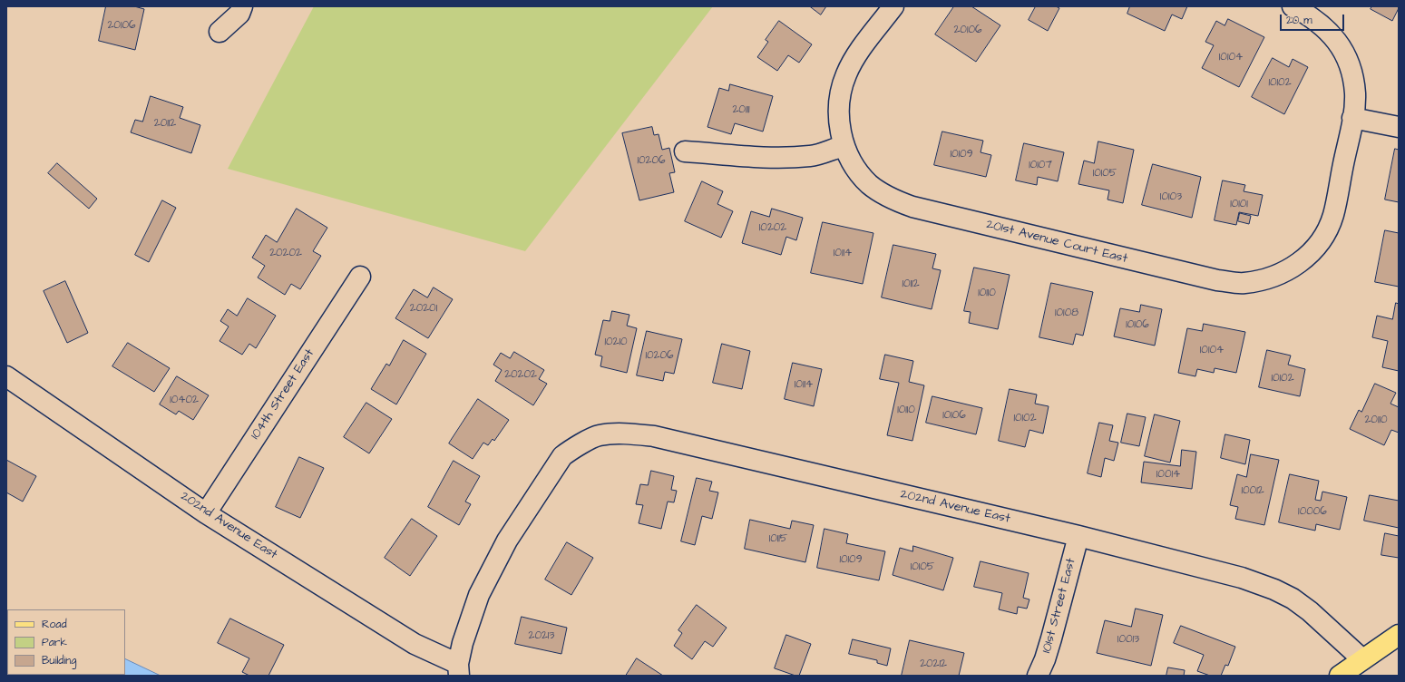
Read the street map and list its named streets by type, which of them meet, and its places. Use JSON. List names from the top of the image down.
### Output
{
  "streets": {
    "street": [
      "201st Avenue Court East",
      "104th Street East",
      "202nd Avenue East",
      "101st Street East"
    ]
  },
  "crossings": [
    ["104th Street East", "202nd Avenue East"],
    ["202nd Avenue East", "101st Street East"]
  ],
  "house_numbers": [
    "20106",
    "20106",
    "10104",
    "10102",
    "20111",
    "20112",
    "10109",
    "10206",
    "10107",
    "10105",
    "10103",
    "10101",
    "10202",
    "20202",
    "10114",
    "10112",
    "10110",
    "20201",
    "10108",
    "10106",
    "10210",
    "10104",
    "10206",
    "20202",
    "10102",
    "10114",
    "10402",
    "10110",
    "10106",
    "10102",
    "20110",
    "10014",
    "10012",
    "10006",
    "10115",
    "10109",
    "10105",
    "20213",
    "10013",
    "20212"
  ],
  "legend": ["Road", "Park", "Building"],
  "scale_bar": "20 m"
}
